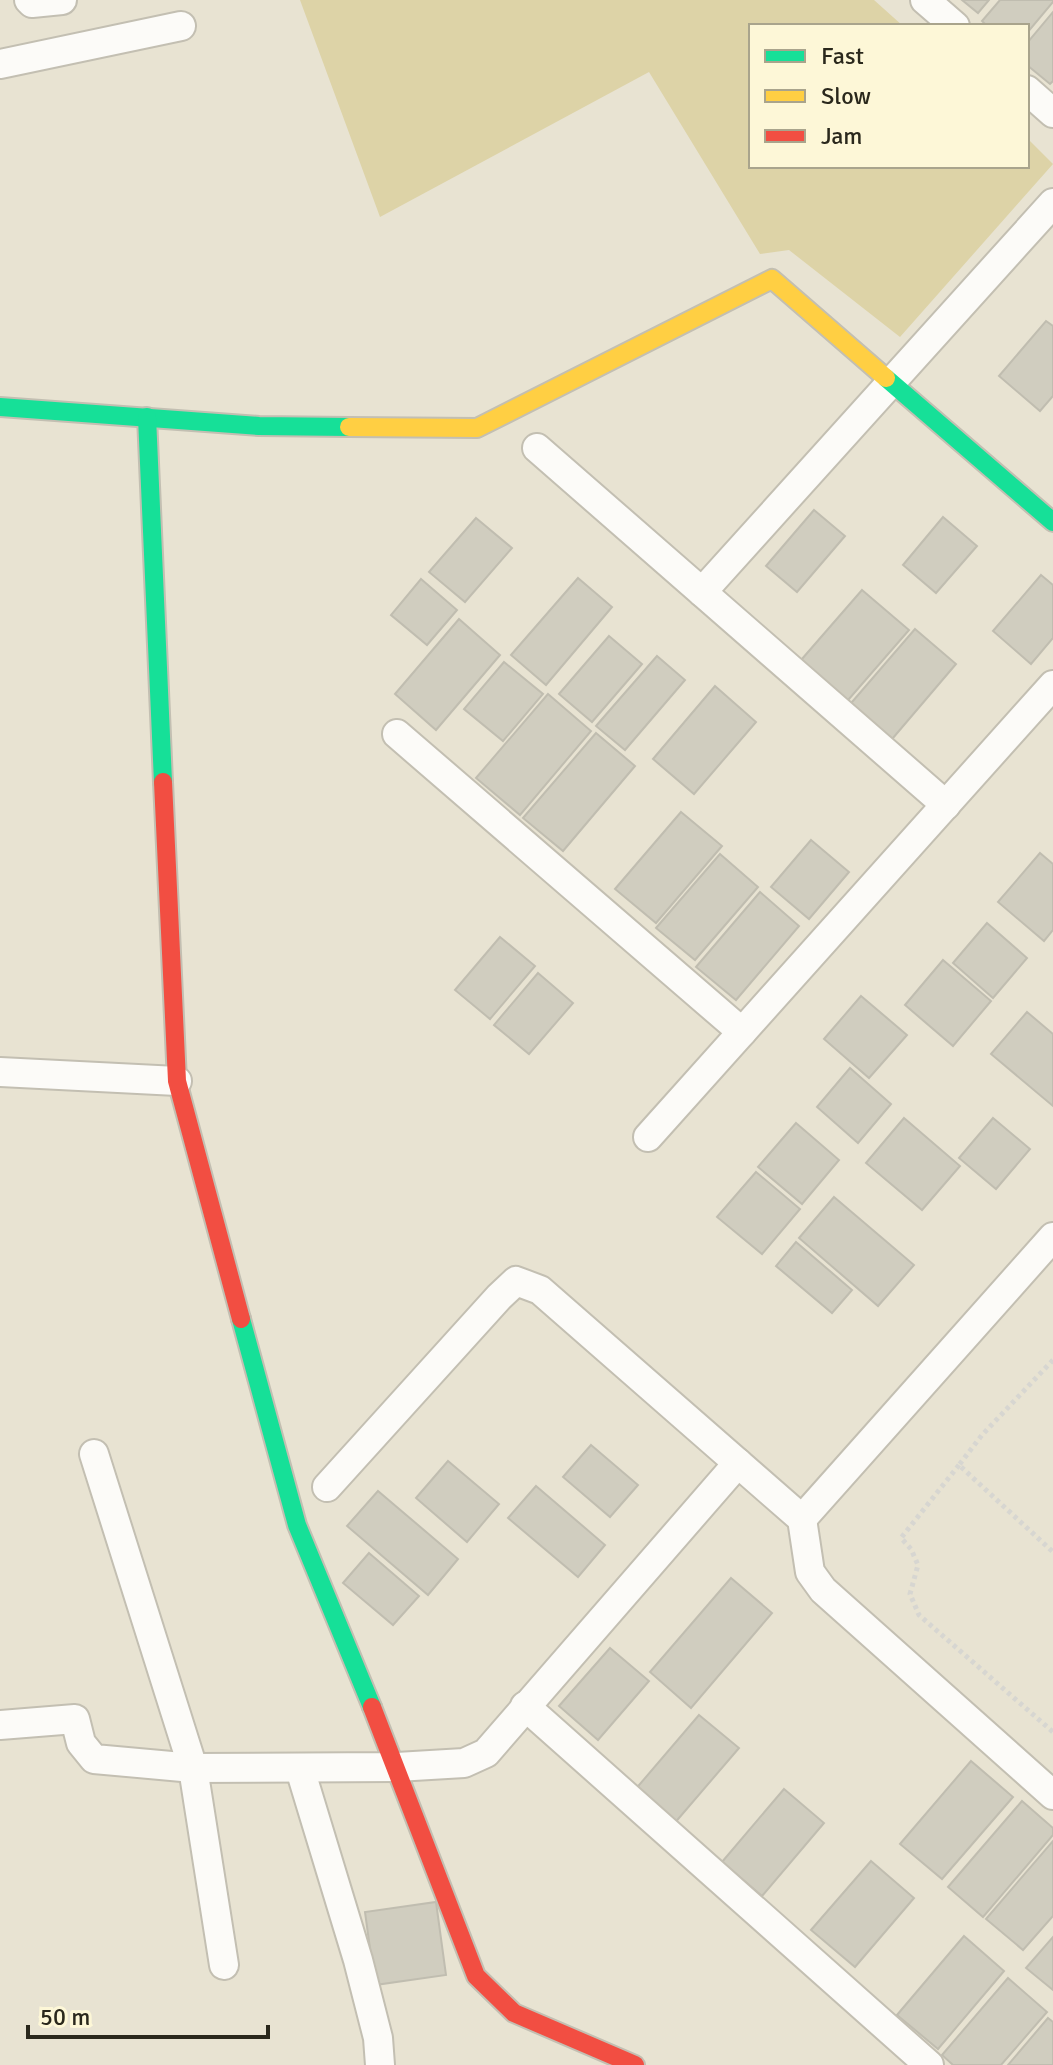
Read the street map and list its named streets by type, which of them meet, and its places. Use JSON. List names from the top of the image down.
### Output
{
  "legend": ["Fast", "Slow", "Jam"],
  "scale_bar": "50 m"
}
